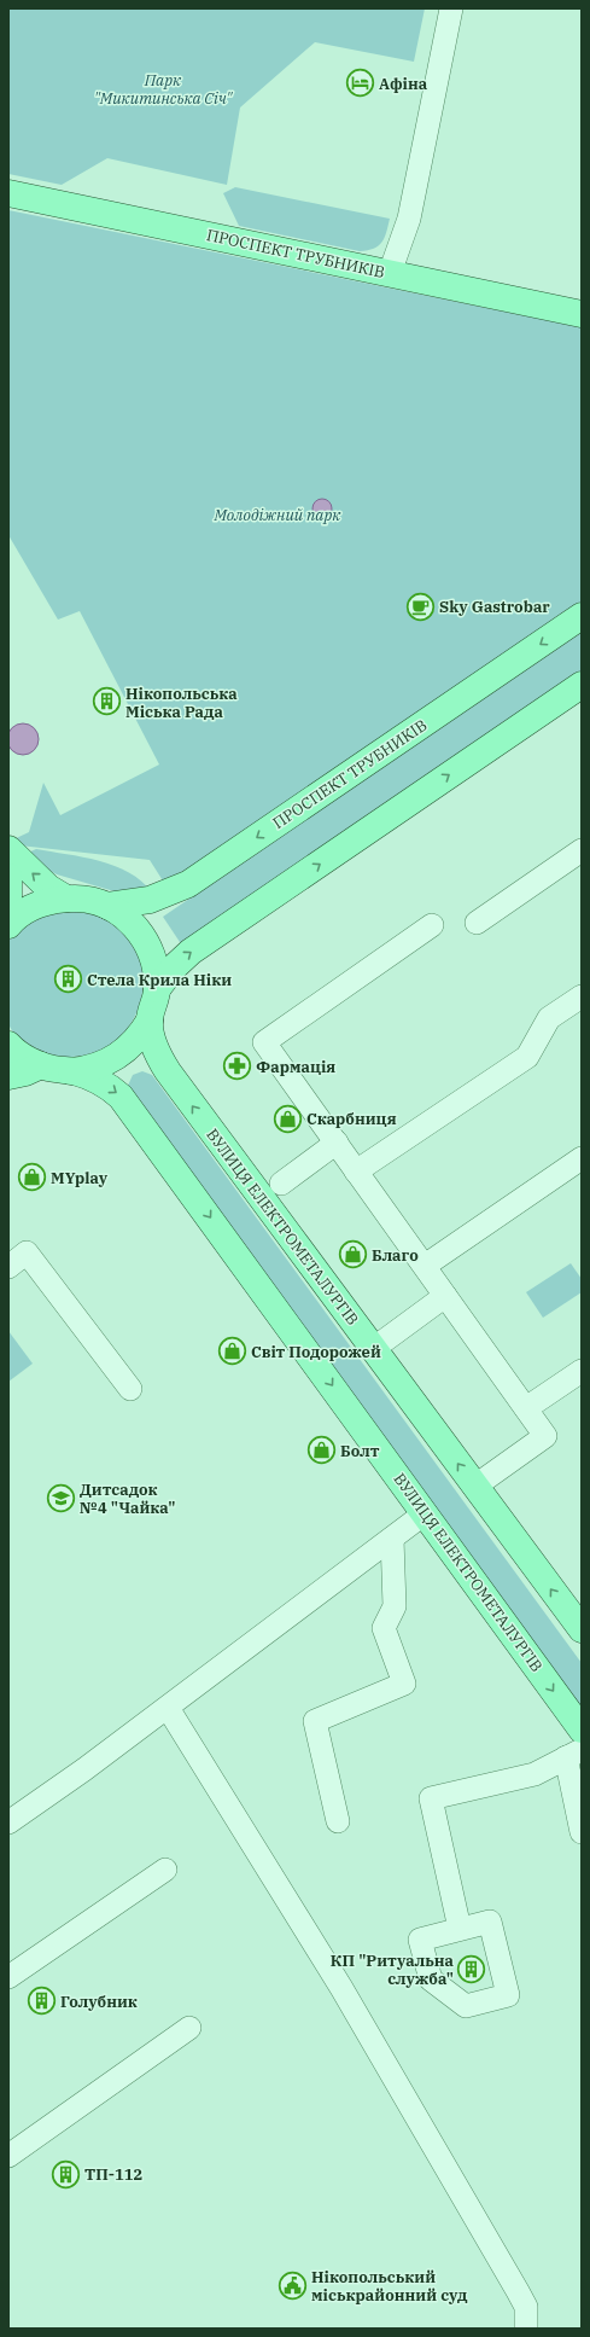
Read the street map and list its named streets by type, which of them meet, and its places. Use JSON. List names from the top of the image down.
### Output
{
  "streets": {
    "main road": ["ПРОСПЕКТ ТРУБНИКІВ", "ВУЛИЦЯ ЕЛЕКТРОМЕТАЛУРГІВ"]
  },
  "crossings": [
    ["ПРОСПЕКТ ТРУБНИКІВ", "ВУЛИЦЯ ЕЛЕКТРОМЕТАЛУРГІВ"]
  ],
  "parks": ["Парк \"Микитинська Січ\"", "Молодіжний парк"],
  "places": {
    "hotel": ["Афіна"],
    "cafe": ["Sky Gastrobar"],
    "building": [
      "Нiкопольська Міська Рада",
      "Стела Крила Ніки",
      "КП \"Ритуальна служба\"",
      "Голубник",
      "ТП-112"
    ],
    "pharmacy": ["Фармація"],
    "shop": [
      "Скарбниця",
      "MYplay",
      "Благо",
      "Світ Подорожей",
      "Болт"
    ],
    "school or university": ["Дитсадок №4 \"Чайка\""],
    "public building": ["Нікопольський міськрайонний суд"]
  }
}
